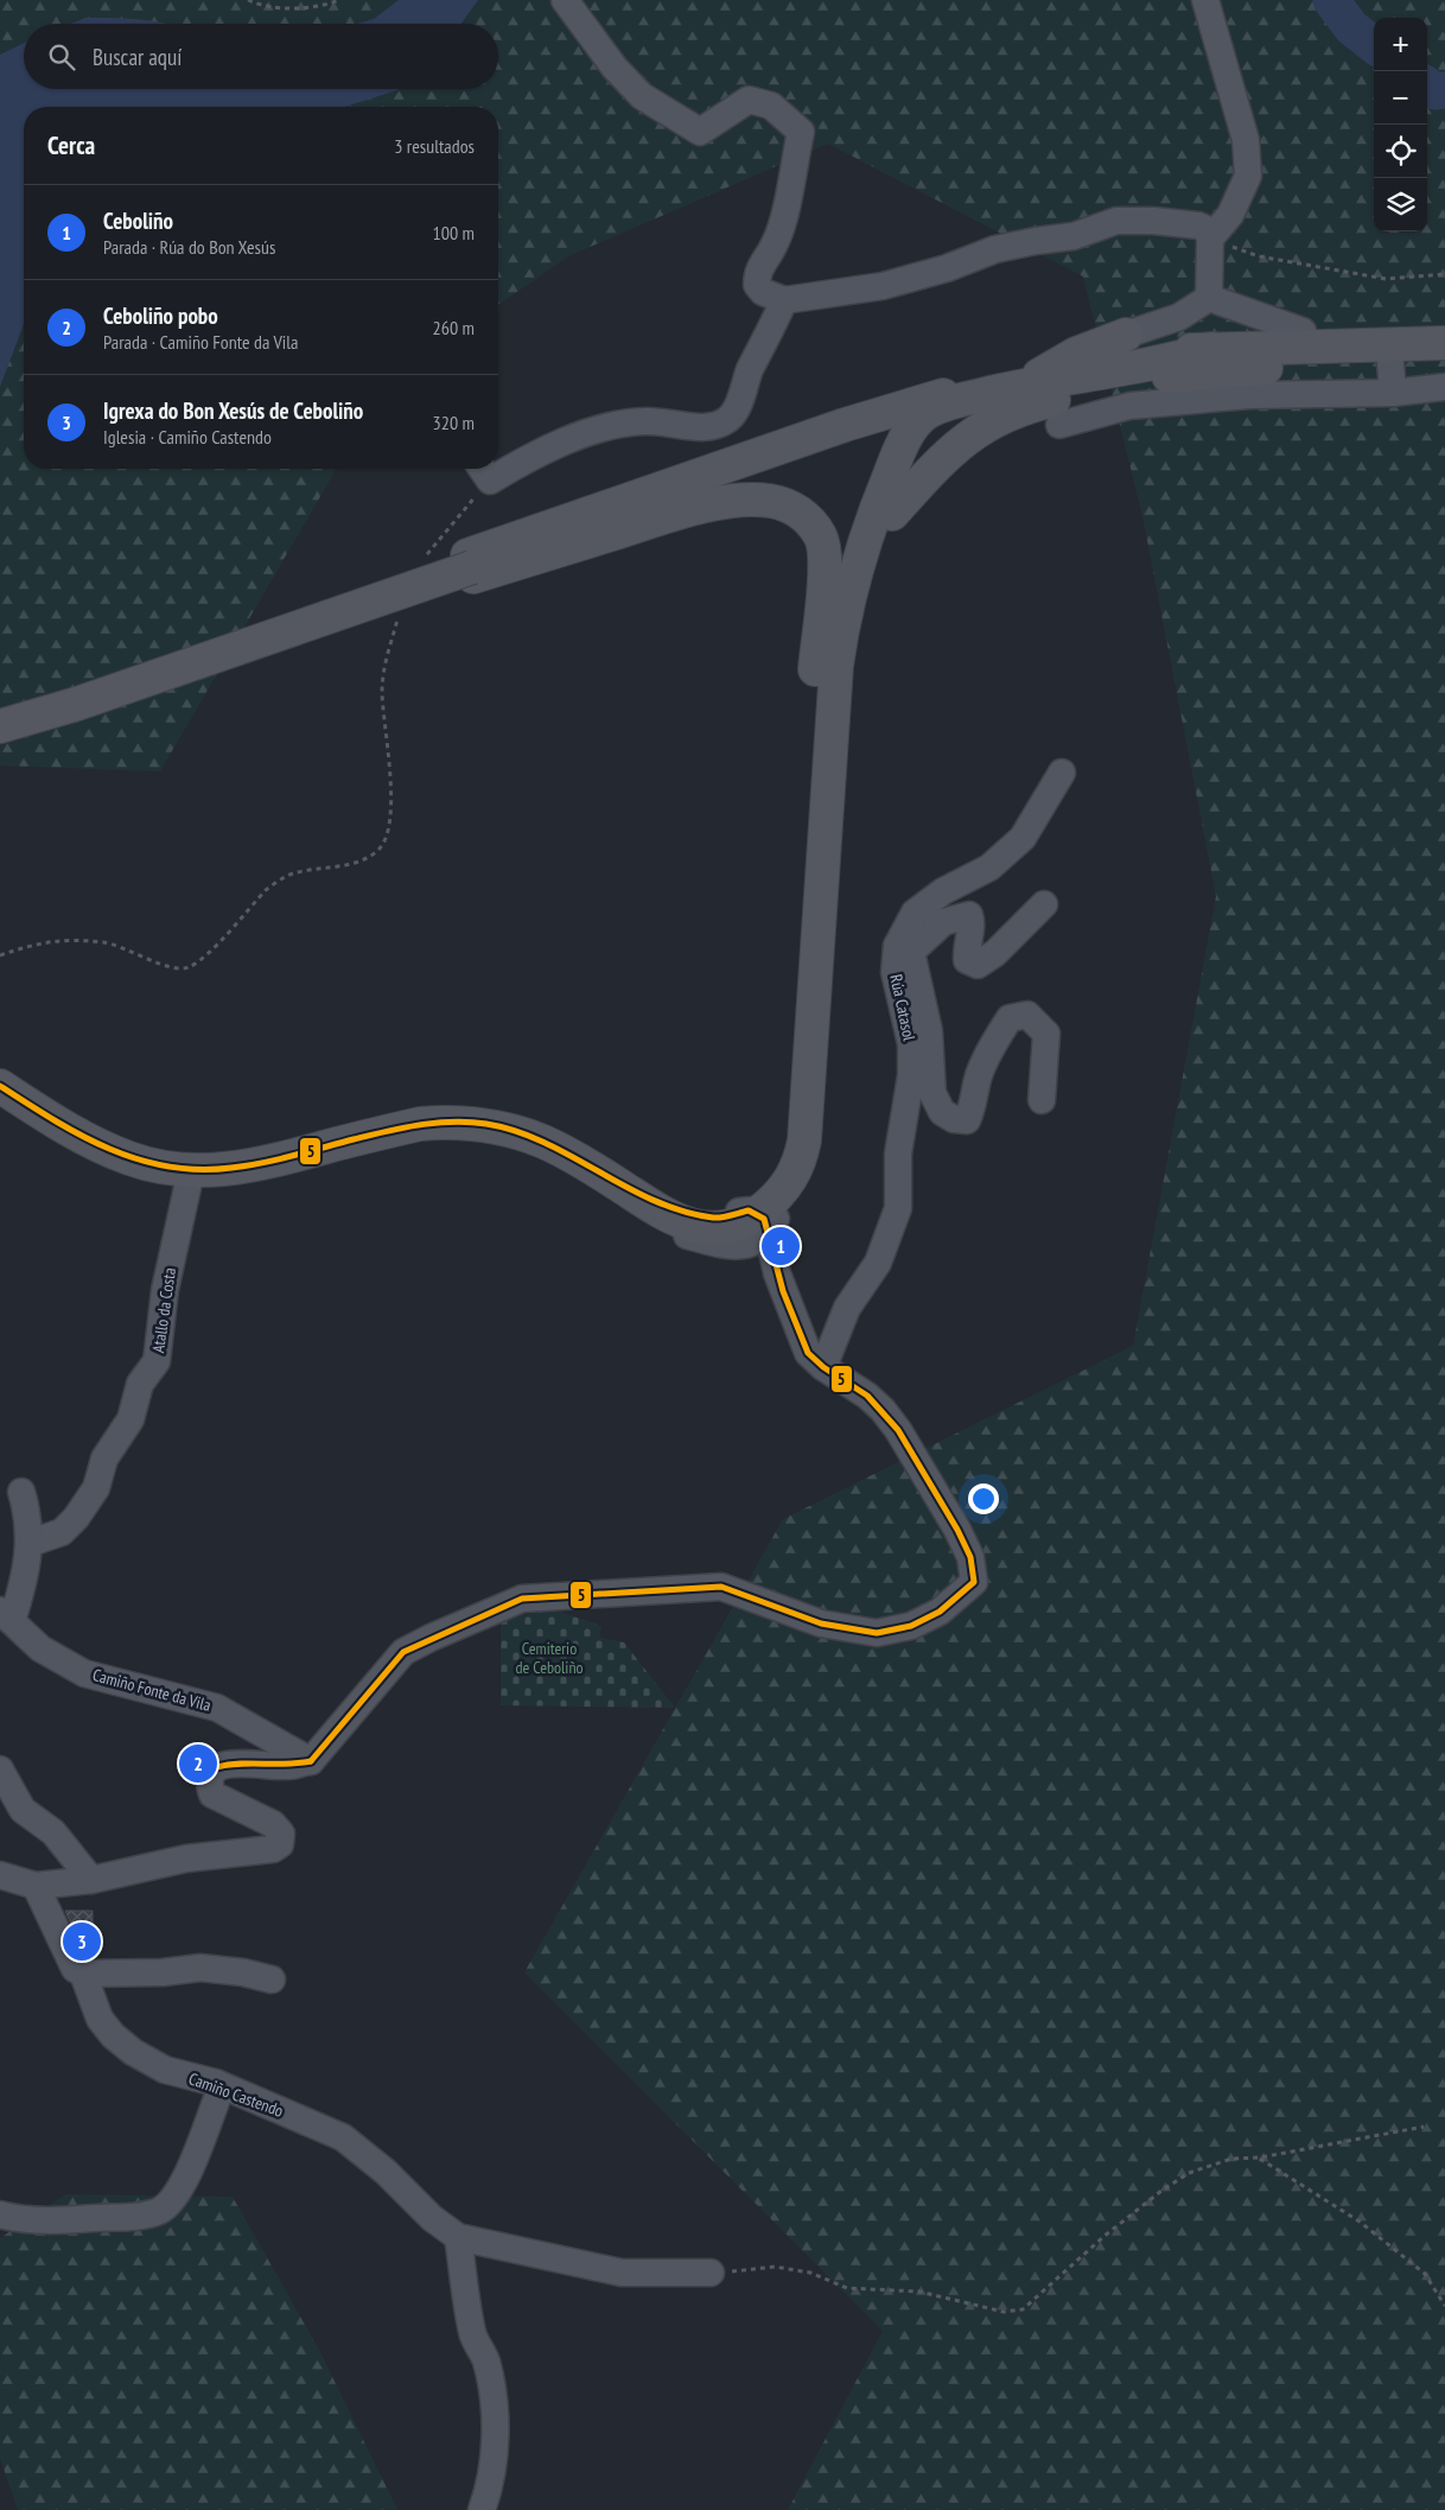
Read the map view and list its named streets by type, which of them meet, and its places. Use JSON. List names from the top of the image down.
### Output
{
  "streets": {
    "street": [
      "Rúa Catasol",
      "Atallo da Costa",
      "Camiño Fonte da Vila",
      "Camiño Castendo"
    ]
  },
  "parks": ["Cemiterio de Ceboliño"],
  "lines": ["transit line 5"],
  "page": {
    "map_buttons": ["+", "−"],
    "search": "Buscar aquí",
    "heading": ["Cerca", "3 resultados"],
    "list": [
      {
        "mark": "1",
        "name": "Ceboliño",
        "note": "Parada · Rúa do Bon Xesús",
        "value": "100 m"
      },
      {
        "mark": "2",
        "name": "Ceboliño pobo",
        "note": "Parada · Camiño Fonte da Vila",
        "value": "260 m"
      },
      {
        "mark": "3",
        "name": "Igrexa do Bon Xesús de Ceboliño",
        "note": "Iglesia · Camiño Castendo",
        "value": "320 m"
      }
    ],
    "pins": ["1", "2", "3"]
  }
}
